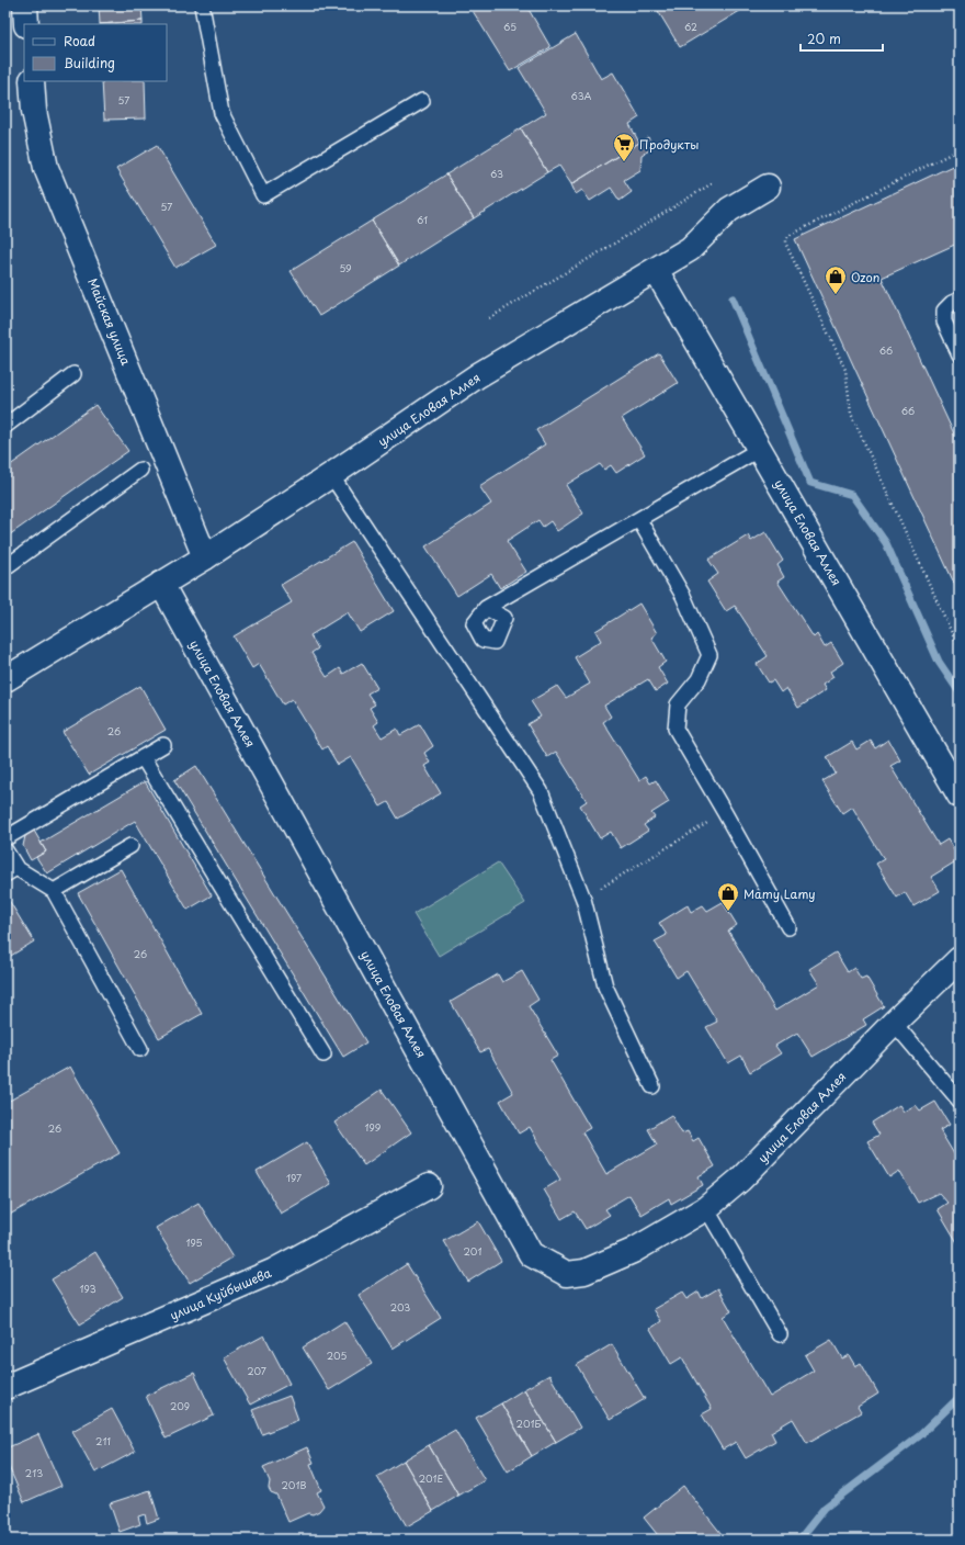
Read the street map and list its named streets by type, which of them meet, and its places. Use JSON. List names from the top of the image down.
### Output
{
  "streets": {
    "street": ["Майская улица", "улица Еловая Аллея", "улица Куйбышева"]
  },
  "crossings": [
    ["Майская улица", "улица Еловая Аллея"]
  ],
  "places": {
    "supermarket": ["Продукты"],
    "shop": ["Ozon", "Mamy Lamy"]
  },
  "house_numbers": [
    "65",
    "62",
    "63А",
    "57",
    "63",
    "57",
    "61",
    "59",
    "66",
    "66",
    "26",
    "26",
    "199",
    "26",
    "197",
    "195",
    "201",
    "193",
    "203",
    "205",
    "207",
    "209",
    "201Б",
    "211",
    "213",
    "201Е",
    "201В"
  ],
  "legend": ["Road", "Building"],
  "scale_bar": "20 m"
}
